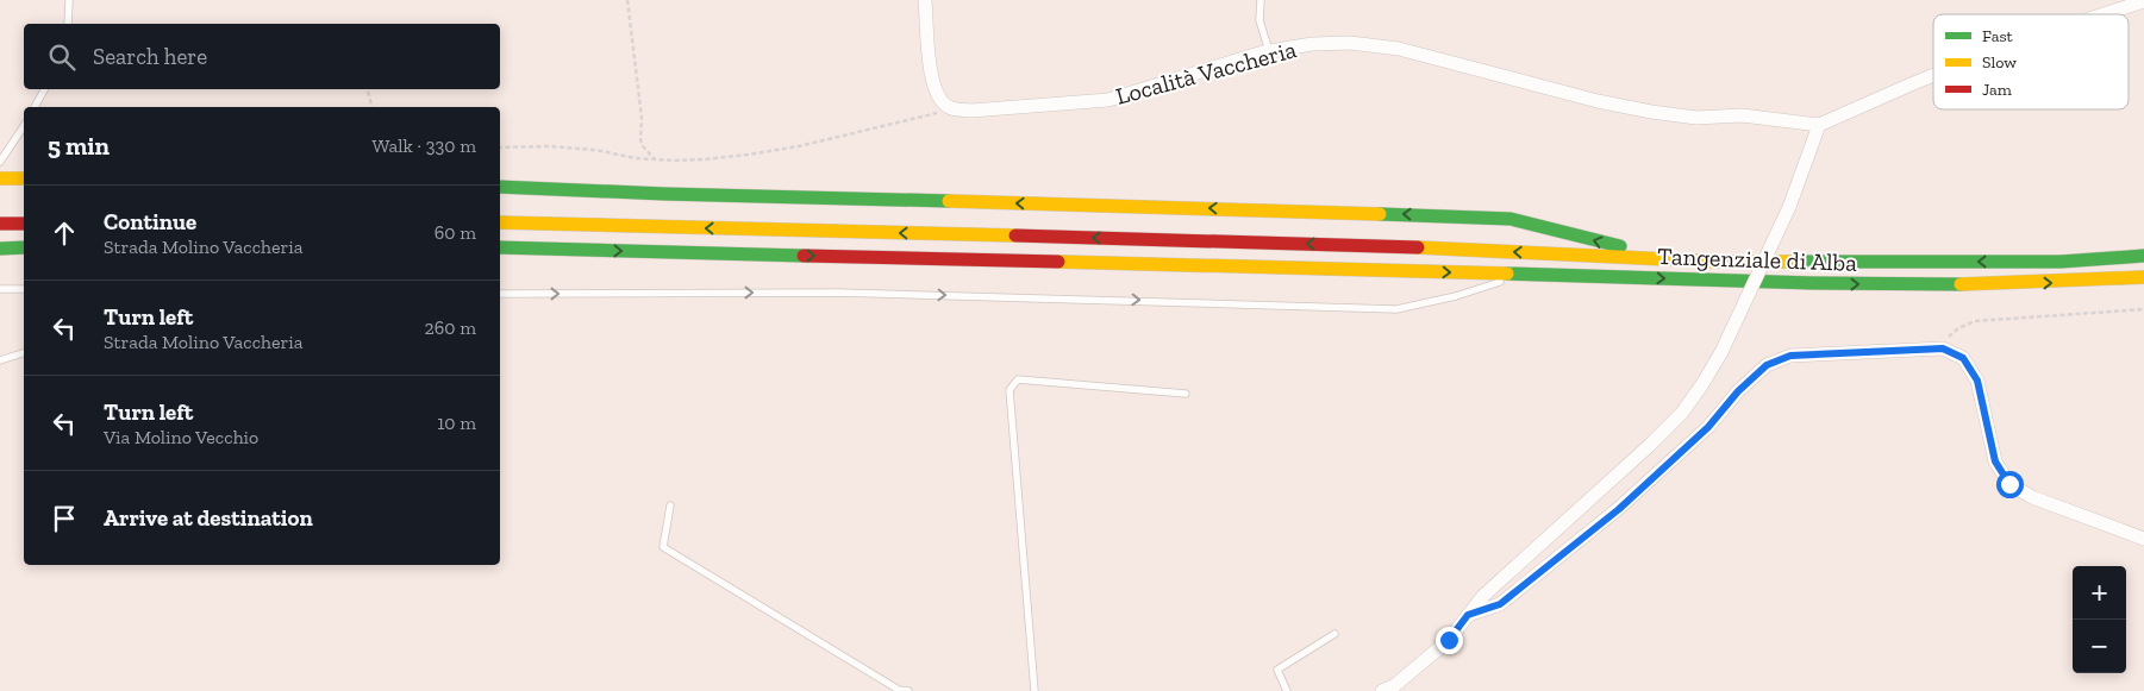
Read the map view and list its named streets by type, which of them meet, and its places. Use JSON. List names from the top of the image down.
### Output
{
  "streets": {
    "highway": ["Tangenziale di Alba"],
    "street": ["Località Vaccheria"]
  },
  "legend": ["Fast", "Slow", "Jam"],
  "page": {
    "search": "Search here",
    "heading": ["5 min", "Walk · 330 m"],
    "list": [
      ["Continue", "Strada Molino Vaccheria", "60 m"],
      ["Turn left", "Strada Molino Vaccheria", "260 m"],
      ["Turn left", "Via Molino Vecchio", "10 m"],
      "Arrive at destination"
    ],
    "map_buttons": ["+", "−"]
  }
}
